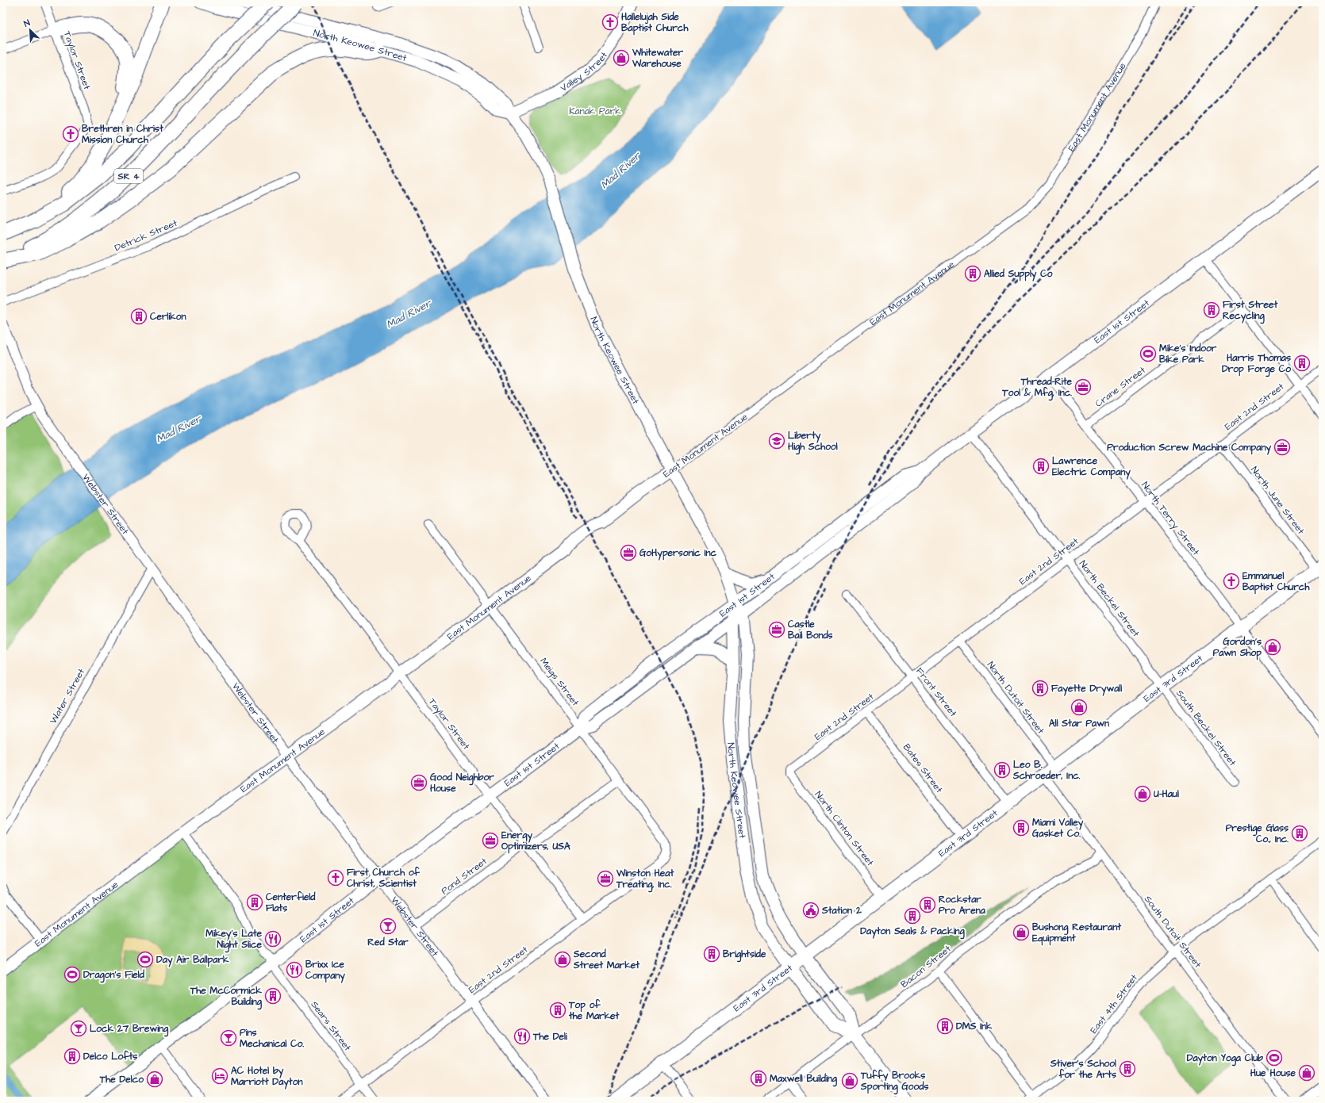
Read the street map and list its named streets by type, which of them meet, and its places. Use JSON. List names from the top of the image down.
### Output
{
  "streets": {
    "highway": ["SR 4"],
    "main road": [
      "North Keowee Street",
      "Valley Street",
      "East Monument Avenue",
      "East 1st Street",
      "East 3rd Street"
    ],
    "street": [
      "Taylor Street",
      "Detrick Street",
      "Crane Street",
      "East 2nd Street",
      "North June Street",
      "Webster Street",
      "North Terry Street",
      "North Beckel Street",
      "Meigs Street",
      "Front Street",
      "Water Street",
      "North Dutoit Street",
      "South Beckel Street",
      "Bates Street",
      "North Clinton Street",
      "Pond Street",
      "South Dutoit Street",
      "Bacon Street",
      "East 4th Street",
      "Sears Street"
    ]
  },
  "crossings": [
    ["North Keowee Street", "Valley Street"],
    ["North Keowee Street", "East Monument Avenue"],
    ["North Keowee Street", "East 1st Street"],
    ["North Keowee Street", "East 3rd Street"],
    ["Taylor Street", "East Monument Avenue"],
    ["Taylor Street", "East 1st Street"],
    ["Taylor Street", "East 2nd Street"],
    ["Taylor Street", "Pond Street"],
    ["East Monument Avenue", "Webster Street"],
    ["East Monument Avenue", "Meigs Street"],
    ["East Monument Avenue", "Sears Street"],
    ["East 1st Street", "Webster Street"],
    ["East 1st Street", "North Terry Street"],
    ["East 1st Street", "North Beckel Street"],
    ["East 1st Street", "Meigs Street"],
    ["East 1st Street", "Sears Street"],
    ["Crane Street", "North Terry Street"],
    ["East 2nd Street", "North June Street"],
    ["East 2nd Street", "Webster Street"],
    ["East 2nd Street", "North Terry Street"],
    ["East 2nd Street", "North Beckel Street"],
    ["East 2nd Street", "Meigs Street"],
    ["East 2nd Street", "Front Street"],
    ["East 2nd Street", "North Dutoit Street"],
    ["East 2nd Street", "Bates Street"],
    ["East 2nd Street", "North Clinton Street"],
    ["East 2nd Street", "Sears Street"],
    ["North June Street", "East 3rd Street"],
    ["Webster Street", "Water Street"],
    ["Webster Street", "Pond Street"],
    ["North Terry Street", "East 3rd Street"],
    ["North Beckel Street", "East 3rd Street"],
    ["North Beckel Street", "South Beckel Street"],
    ["East 3rd Street", "Front Street"],
    ["East 3rd Street", "North Dutoit Street"],
    ["East 3rd Street", "South Beckel Street"],
    ["East 3rd Street", "Bates Street"],
    ["East 3rd Street", "North Clinton Street"],
    ["East 3rd Street", "South Dutoit Street"],
    ["Meigs Street", "Pond Street"],
    ["South Dutoit Street", "Bacon Street"],
    ["South Dutoit Street", "East 4th Street"]
  ],
  "water": ["Mad River"],
  "parks": ["Kanak Park"],
  "places": {
    "church": [
      "Hallelujah Side Baptist Church",
      "Brethren in Christ Mission Church",
      "Emmanuel Baptist Church",
      "First Church of Christ, Scientist"
    ],
    "shop": [
      "Whitewater Warehouse",
      "Gordon's Pawn Shop",
      "All Star Pawn",
      "U-Haul",
      "Bushong Restaurant Equipment",
      "Second Street Market",
      "Hue House",
      "The Delco",
      "Tuffy Brooks Sporting Goods"
    ],
    "building": [
      "Allied Supply Co",
      "First Street Recycling",
      "Cerlikon",
      "Harris Thomas Drop Forge Co",
      "Lawrence Electric Company",
      "Fayette Drywall",
      "Leo B. Schroeder, Inc.",
      "Miami Valley Gasket Co.",
      "Prestige Glass Co., Inc.",
      "Centerfield Flats",
      "Rockstar Pro Arena",
      "Dayton Seals & Packing",
      "Brightside",
      "The McCormick Building",
      "Top of the Market",
      "DMS Ink",
      "Delco Lofts",
      "Stiver's School for the Arts",
      "Maxwell Building"
    ],
    "sports": [
      "Mike's Indoor Bike Park",
      "Day Air Ballpark",
      "Dragon's Field",
      "Dayton Yoga Club"
    ],
    "office": [
      "Thread-Rite Tool & Mfg, Inc.",
      "Production Screw Machine Company",
      "GoHypersonic Inc",
      "Castle Bail Bonds",
      "Good Neighbor House",
      "Energy Optimizers, USA",
      "Winston Heat Treating, Inc."
    ],
    "school or university": ["Liberty High School"],
    "public building": ["Station 2"],
    "bar": ["Red Star", "Lock 27 Brewing", "Pins Mechanical Co."],
    "restaurant": ["Mikey's Late Night Slice", "Brixx Ice Company", "The Deli"],
    "hotel": ["AC Hotel by Marriott Dayton"]
  },
  "north": "top left"
}
